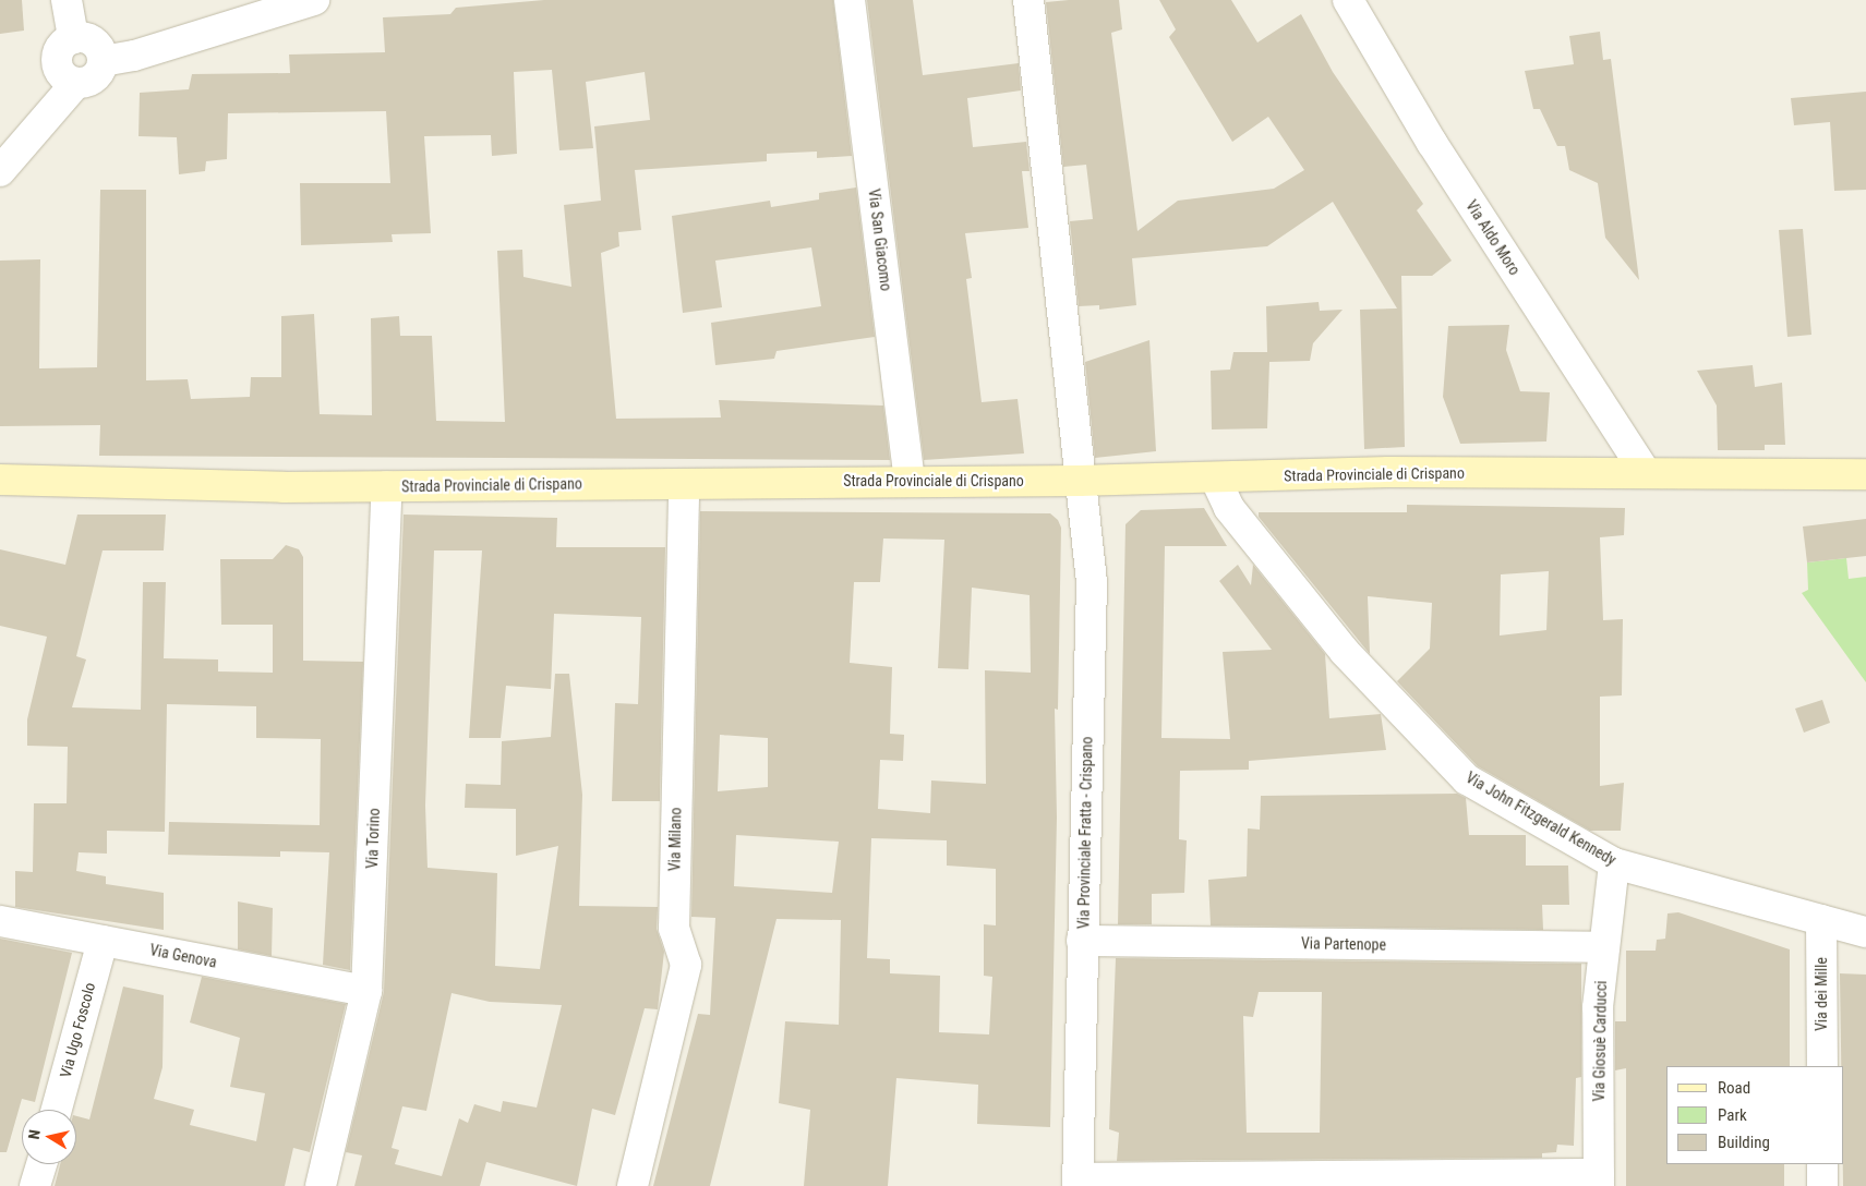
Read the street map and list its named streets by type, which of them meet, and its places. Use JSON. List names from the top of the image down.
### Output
{
  "streets": {
    "street": [
      "Via Aldo Moro",
      "Via San Giacomo",
      "Strada Provinciale di Crispano",
      "Via John Fitzgerald Kennedy",
      "Via Provinciale Fratta - Crispano",
      "Via Torino",
      "Via Milano",
      "Via Partenope",
      "Via Genova",
      "Via dei Mille",
      "Via Ugo Foscolo",
      "Via Giosuè Carducci"
    ]
  },
  "crossings": [
    ["Via Aldo Moro", "Strada Provinciale di Crispano"],
    ["Via San Giacomo", "Strada Provinciale di Crispano"],
    ["Strada Provinciale di Crispano", "Via John Fitzgerald Kennedy"],
    ["Strada Provinciale di Crispano", "Via Provinciale Fratta - Crispano"],
    ["Strada Provinciale di Crispano", "Via Torino"],
    ["Strada Provinciale di Crispano", "Via Milano"],
    ["Via John Fitzgerald Kennedy", "Via dei Mille"],
    ["Via John Fitzgerald Kennedy", "Via Giosuè Carducci"],
    ["Via Provinciale Fratta - Crispano", "Via Partenope"],
    ["Via Torino", "Via Genova"],
    ["Via Partenope", "Via Giosuè Carducci"],
    ["Via Genova", "Via Ugo Foscolo"]
  ],
  "legend": ["Road", "Park", "Building"],
  "north": "left"
}
